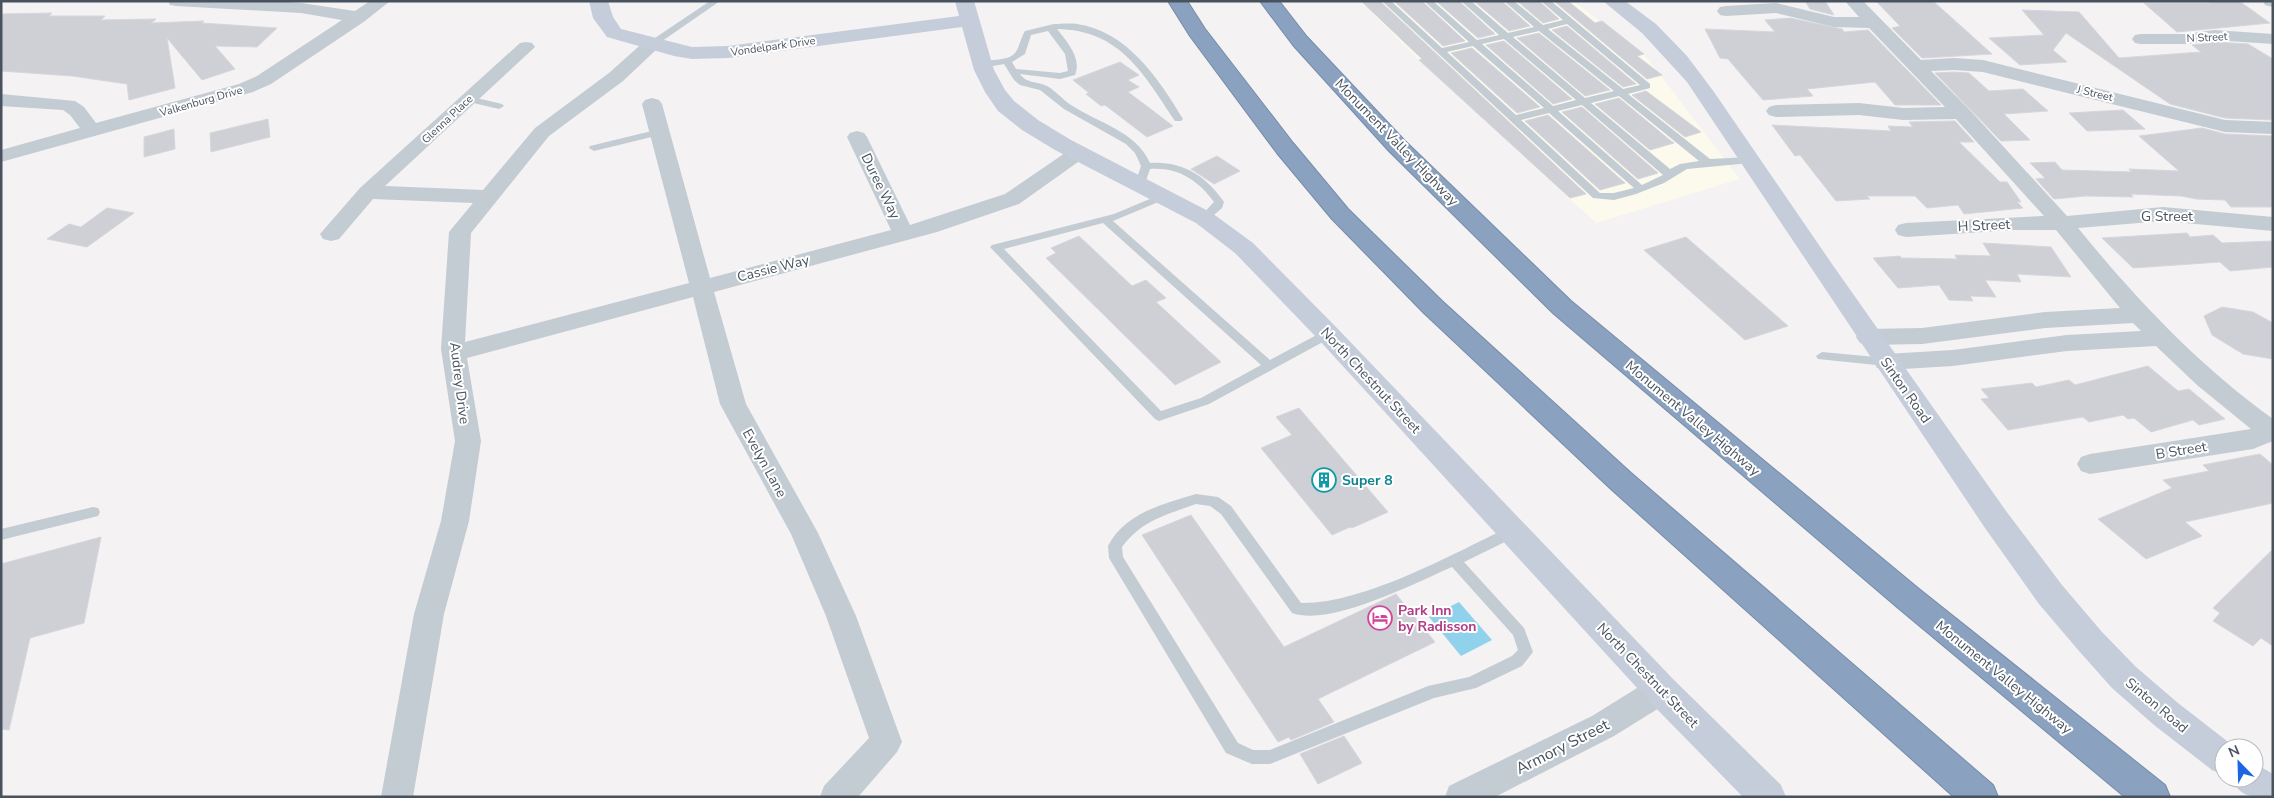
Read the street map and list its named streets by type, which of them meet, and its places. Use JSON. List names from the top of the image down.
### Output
{
  "streets": {
    "highway": ["Monument Valley Highway"],
    "street": [
      "N Street",
      "Vondelpark Drive",
      "J Street",
      "Valkenburg Drive",
      "Glenna Place",
      "Duree Way",
      "G Street",
      "H Street",
      "Cassie Way",
      "North Chestnut Street",
      "Audrey Drive",
      "Sinton Road",
      "B Street",
      "Evelyn Lane",
      "Armory Street"
    ]
  },
  "crossings": [
    ["Vondelpark Drive", "North Chestnut Street"],
    ["Vondelpark Drive", "Audrey Drive"],
    ["Duree Way", "Cassie Way"],
    ["G Street", "H Street"],
    ["Cassie Way", "North Chestnut Street"],
    ["Cassie Way", "Audrey Drive"],
    ["Cassie Way", "Evelyn Lane"],
    ["North Chestnut Street", "Armory Street"]
  ],
  "places": {
    "building": ["Super 8"],
    "hotel": ["Park Inn by Radisson"]
  },
  "north": "top left"
}
